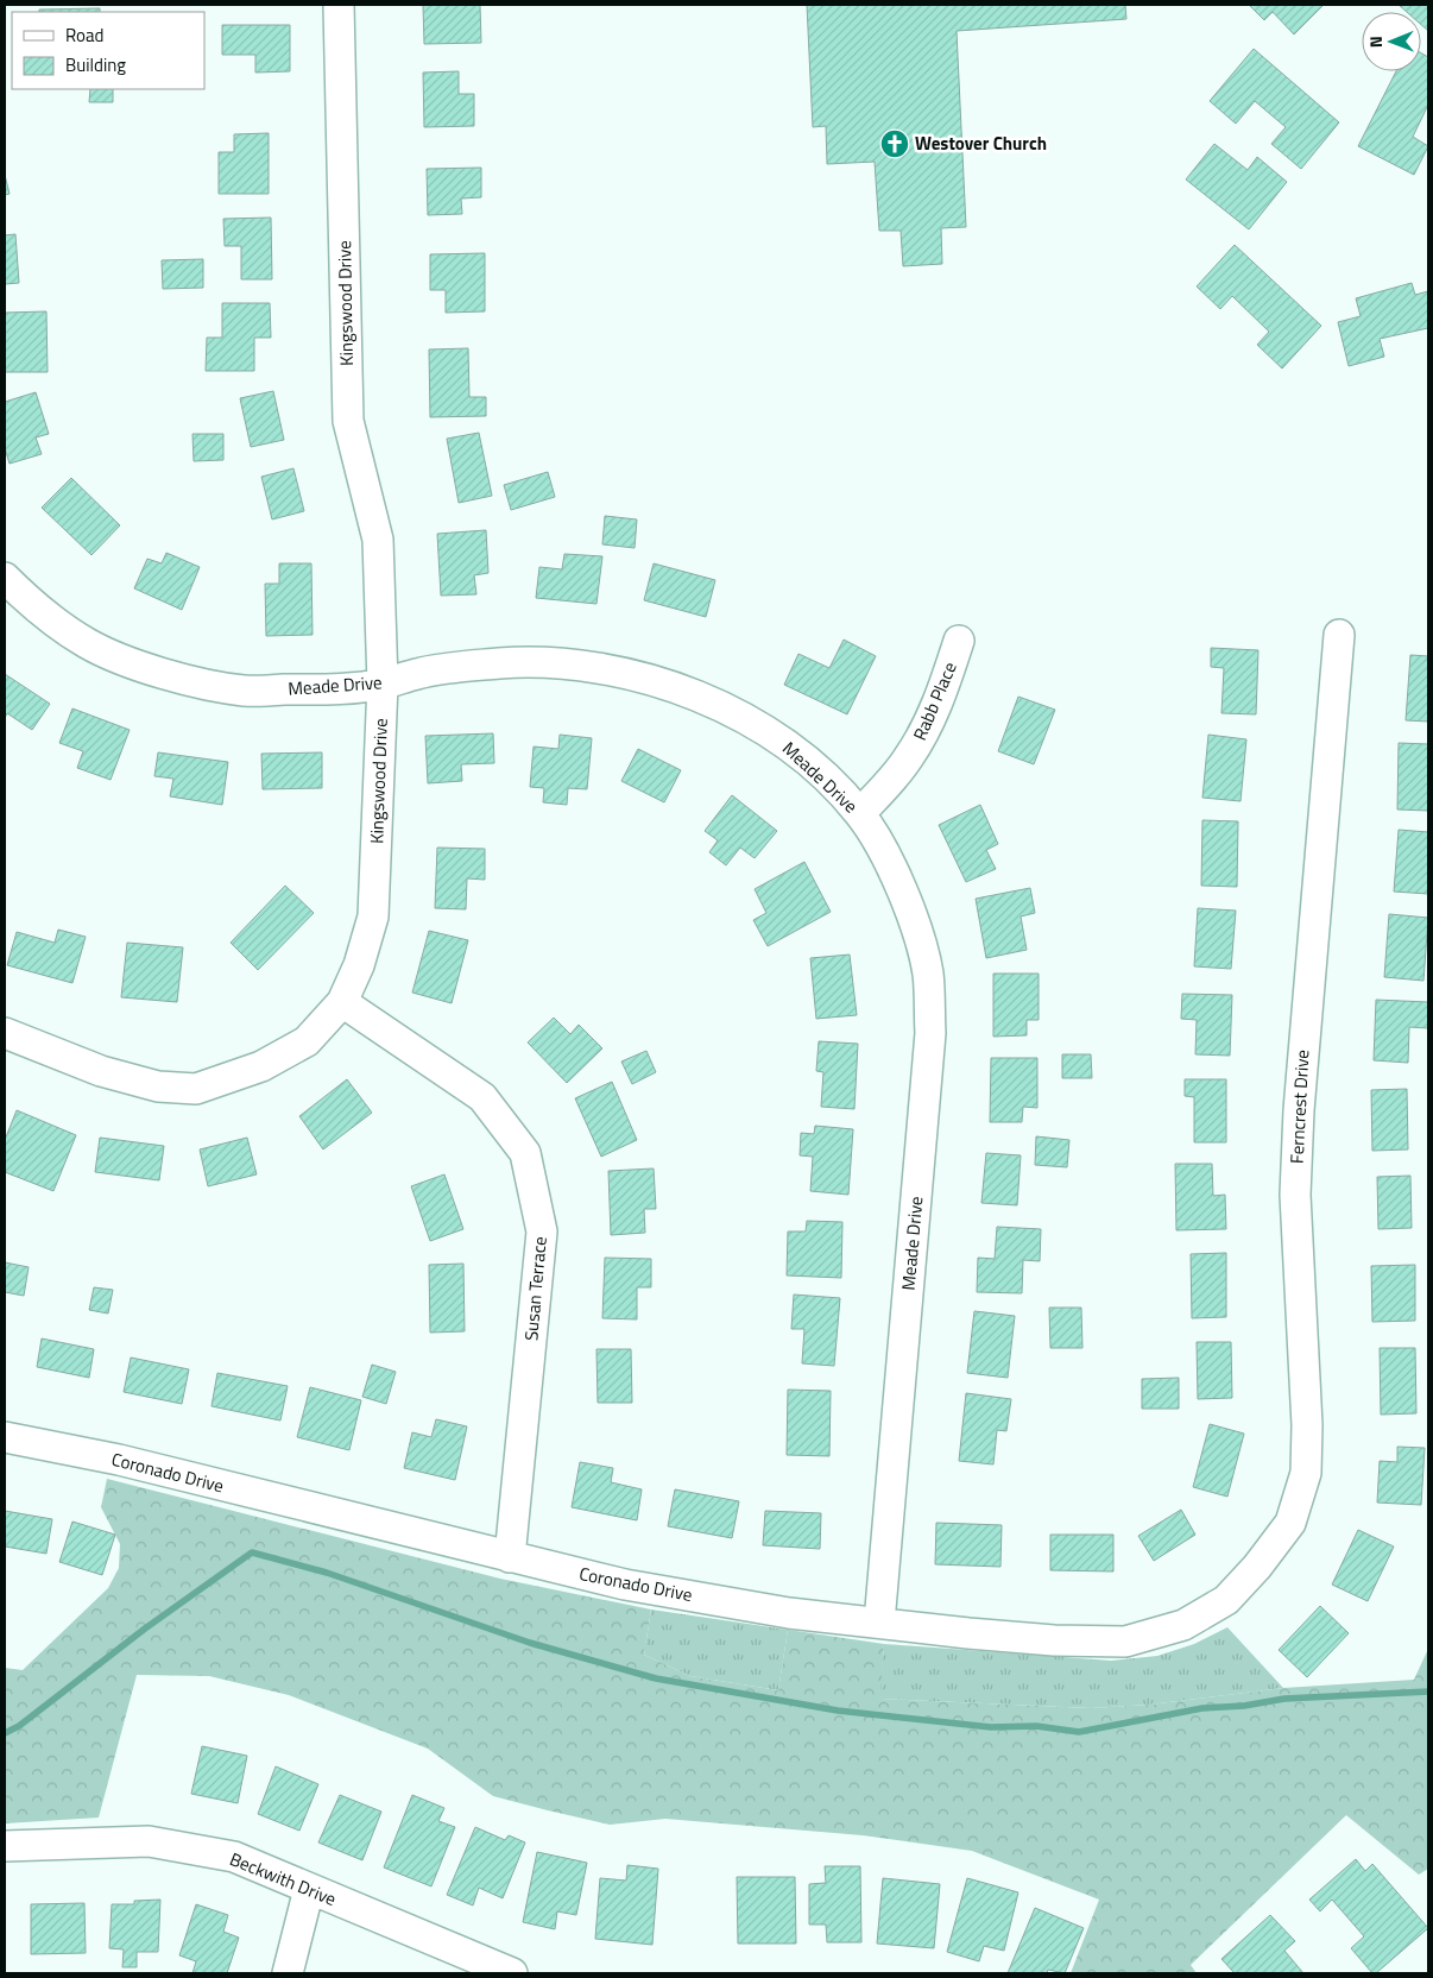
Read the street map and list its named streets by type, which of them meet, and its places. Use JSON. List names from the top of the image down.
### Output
{
  "streets": {
    "street": [
      "Kingswood Drive",
      "Meade Drive",
      "Rabb Place",
      "Ferncrest Drive",
      "Susan Terrace",
      "Coronado Drive",
      "Beckwith Drive"
    ]
  },
  "crossings": [
    ["Kingswood Drive", "Meade Drive"],
    ["Kingswood Drive", "Susan Terrace"],
    ["Meade Drive", "Rabb Place"],
    ["Meade Drive", "Coronado Drive"],
    ["Ferncrest Drive", "Coronado Drive"],
    ["Susan Terrace", "Coronado Drive"]
  ],
  "places": {
    "church": ["Westover Church"]
  },
  "legend": ["Road", "Building"],
  "north": "left"
}
